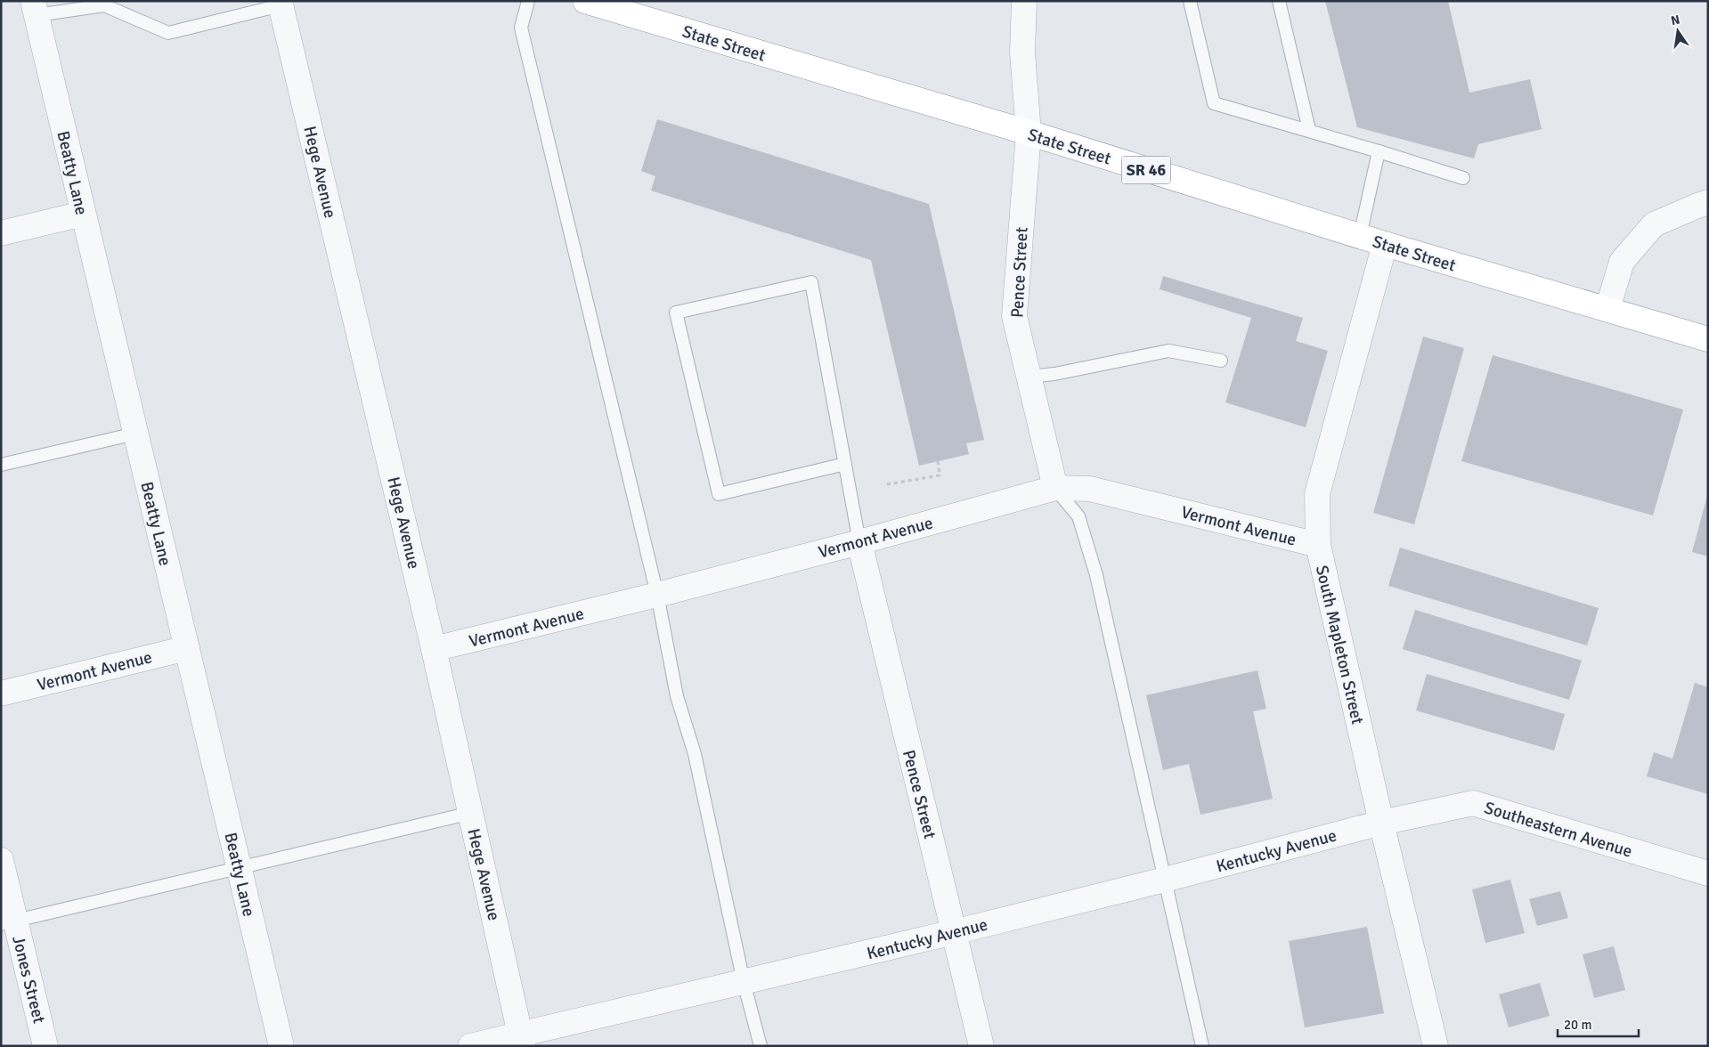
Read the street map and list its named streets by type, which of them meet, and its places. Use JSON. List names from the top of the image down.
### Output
{
  "streets": {
    "highway": ["State Street", "SR 46"],
    "street": [
      "Hege Avenue",
      "Beatty Lane",
      "Pence Street",
      "Vermont Avenue",
      "South Mapleton Street",
      "Southeastern Avenue",
      "Kentucky Avenue",
      "Jones Street"
    ]
  },
  "crossings": [
    ["State Street", "Pence Street"],
    ["State Street", "South Mapleton Street"],
    ["Hege Avenue", "Vermont Avenue"],
    ["Hege Avenue", "Kentucky Avenue"],
    ["Beatty Lane", "Vermont Avenue"],
    ["Pence Street", "Vermont Avenue"],
    ["Pence Street", "Kentucky Avenue"],
    ["Vermont Avenue", "South Mapleton Street"],
    ["South Mapleton Street", "Southeastern Avenue"],
    ["South Mapleton Street", "Kentucky Avenue"],
    ["Southeastern Avenue", "Kentucky Avenue"]
  ],
  "scale_bar": "20 m",
  "north": "top"
}
